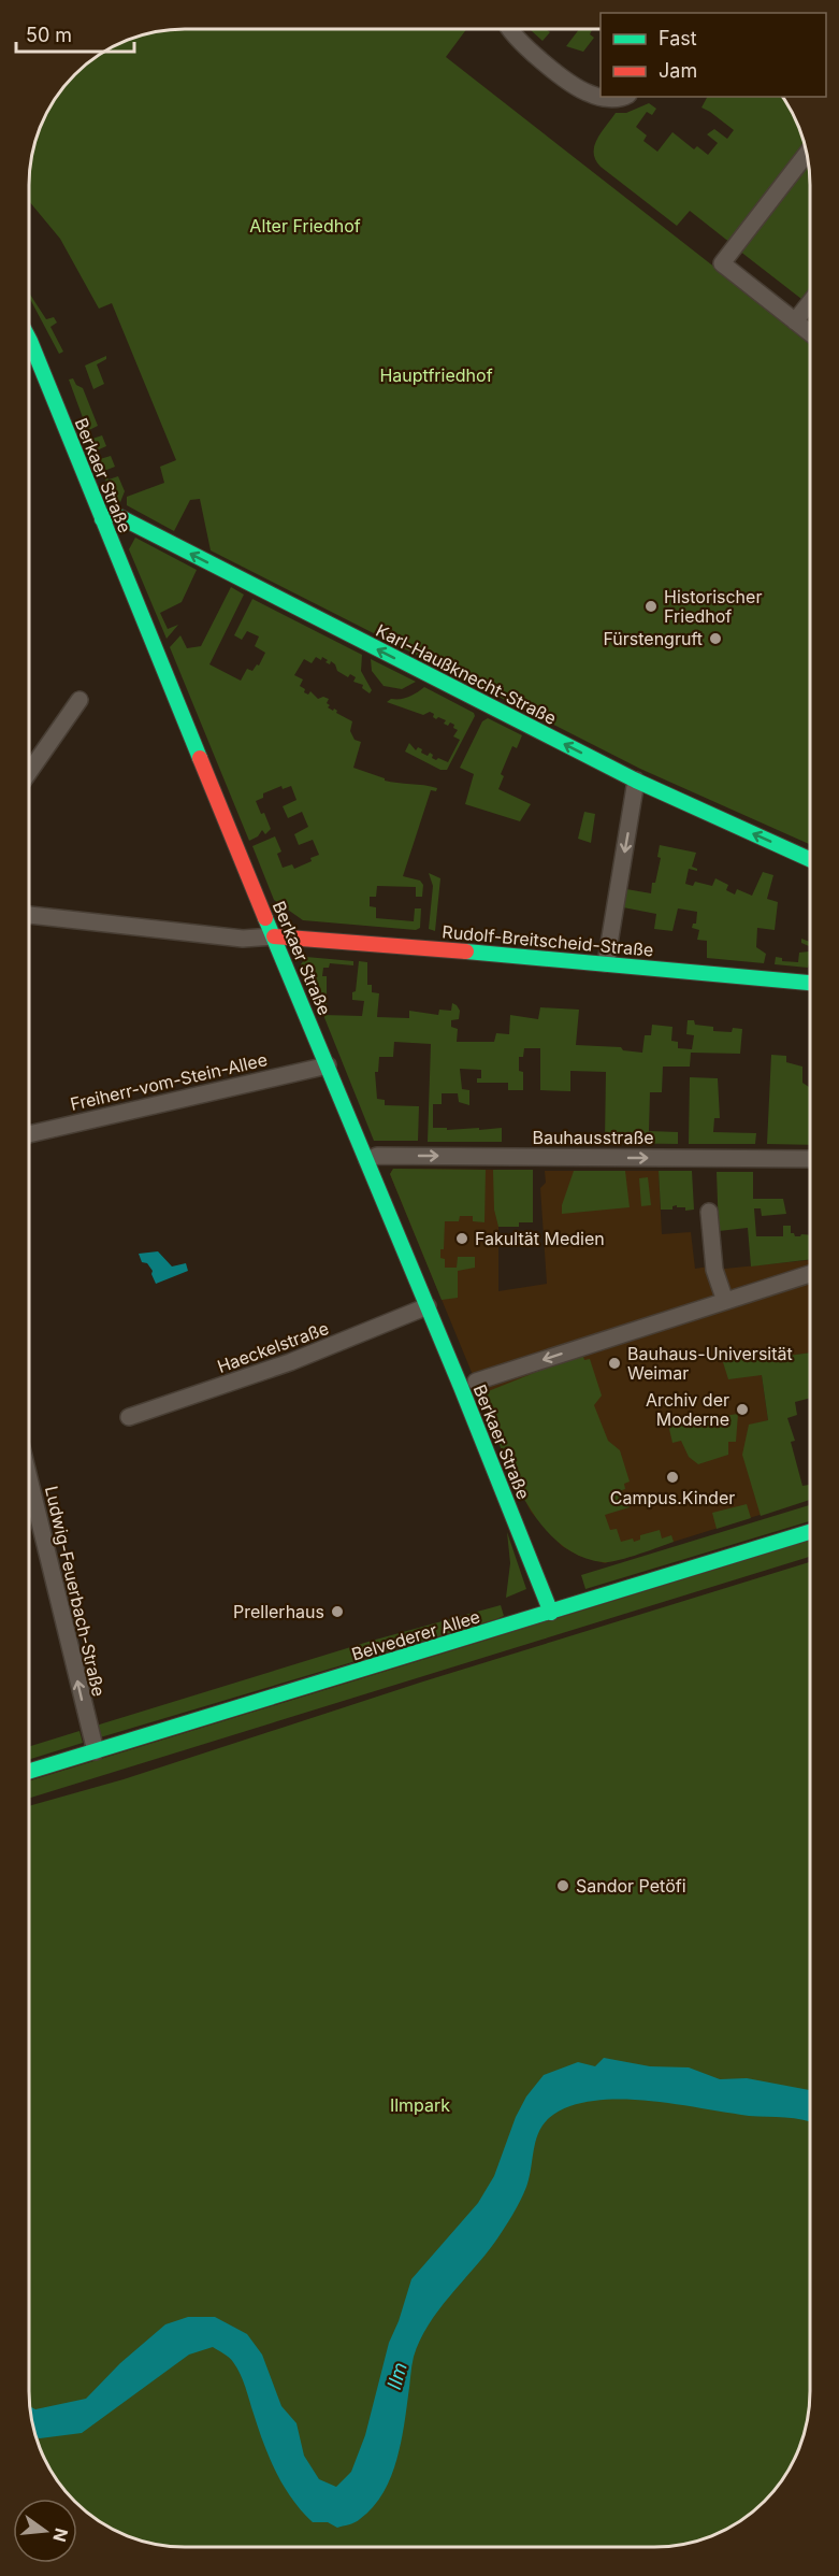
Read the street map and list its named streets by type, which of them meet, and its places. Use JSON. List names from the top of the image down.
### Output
{
  "streets": {
    "street": [
      "Berkaer Straße",
      "Karl-Haußknecht-Straße",
      "Rudolf-Breitscheid-Straße",
      "Freiherr-vom-Stein-Allee",
      "Bauhausstraße",
      "Haeckelstraße",
      "Ludwig-Feuerbach-Straße",
      "Belvederer Allee"
    ]
  },
  "crossings": [
    ["Berkaer Straße", "Karl-Haußknecht-Straße"],
    ["Berkaer Straße", "Rudolf-Breitscheid-Straße"],
    ["Berkaer Straße", "Freiherr-vom-Stein-Allee"],
    ["Berkaer Straße", "Bauhausstraße"],
    ["Berkaer Straße", "Haeckelstraße"],
    ["Berkaer Straße", "Belvederer Allee"],
    ["Ludwig-Feuerbach-Straße", "Belvederer Allee"]
  ],
  "one_way": ["Karl-Haußknecht-Straße", "Bauhausstraße", "Ludwig-Feuerbach-Straße"],
  "water": ["Ilm"],
  "parks": ["Alter Friedhof", "Hauptfriedhof", "Ilmpark"],
  "places": [
    "Historischer Friedhof",
    "Fürstengruft",
    "Fakultät Medien",
    "Bauhaus-Universität Weimar",
    "Archiv der Moderne",
    "Campus.Kinder",
    "Prellerhaus",
    "Sandor Petöfi"
  ],
  "legend": ["Fast", "Jam"],
  "scale_bar": "50 m",
  "north": "right"
}
